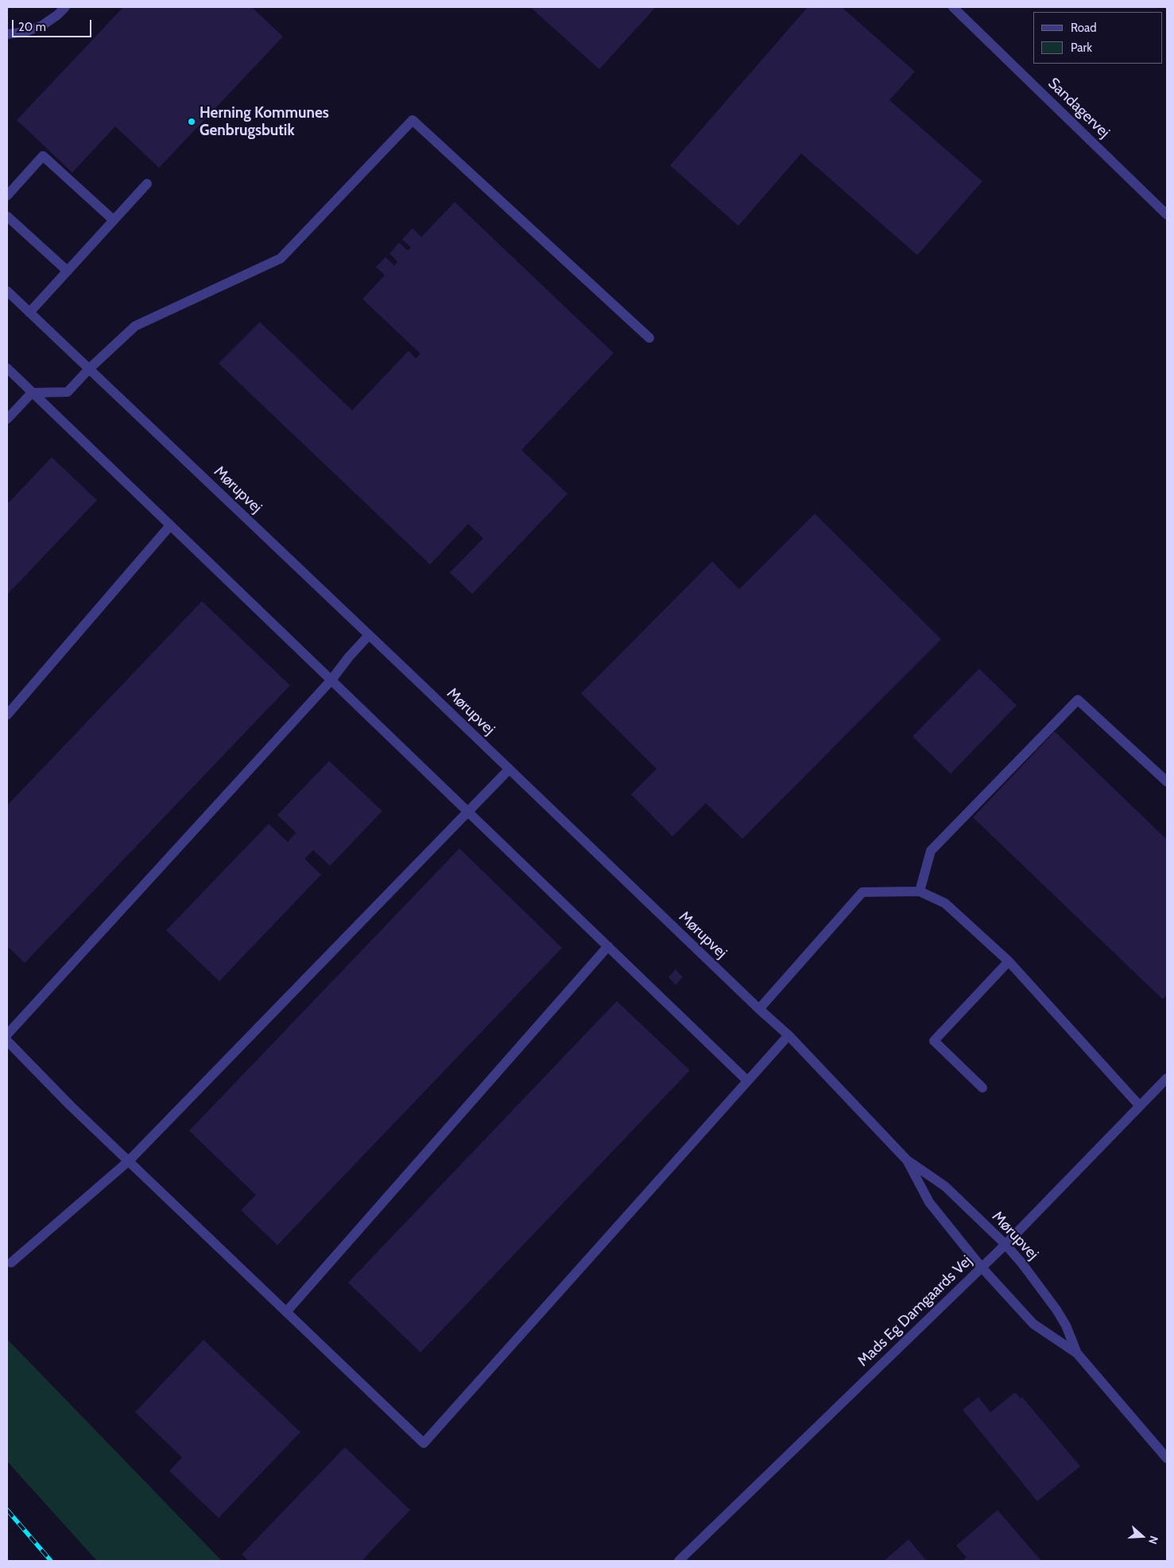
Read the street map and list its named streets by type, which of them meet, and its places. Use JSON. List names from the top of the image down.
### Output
{
  "streets": {
    "street": ["Sandagervej", "Mørupvej", "Mads Eg Damgaards Vej"]
  },
  "crossings": [
    ["Mørupvej", "Mads Eg Damgaards Vej"]
  ],
  "places": ["Herning Kommunes Genbrugsbutik"],
  "legend": ["Road", "Park"],
  "scale_bar": "20 m",
  "north": "right"
}
